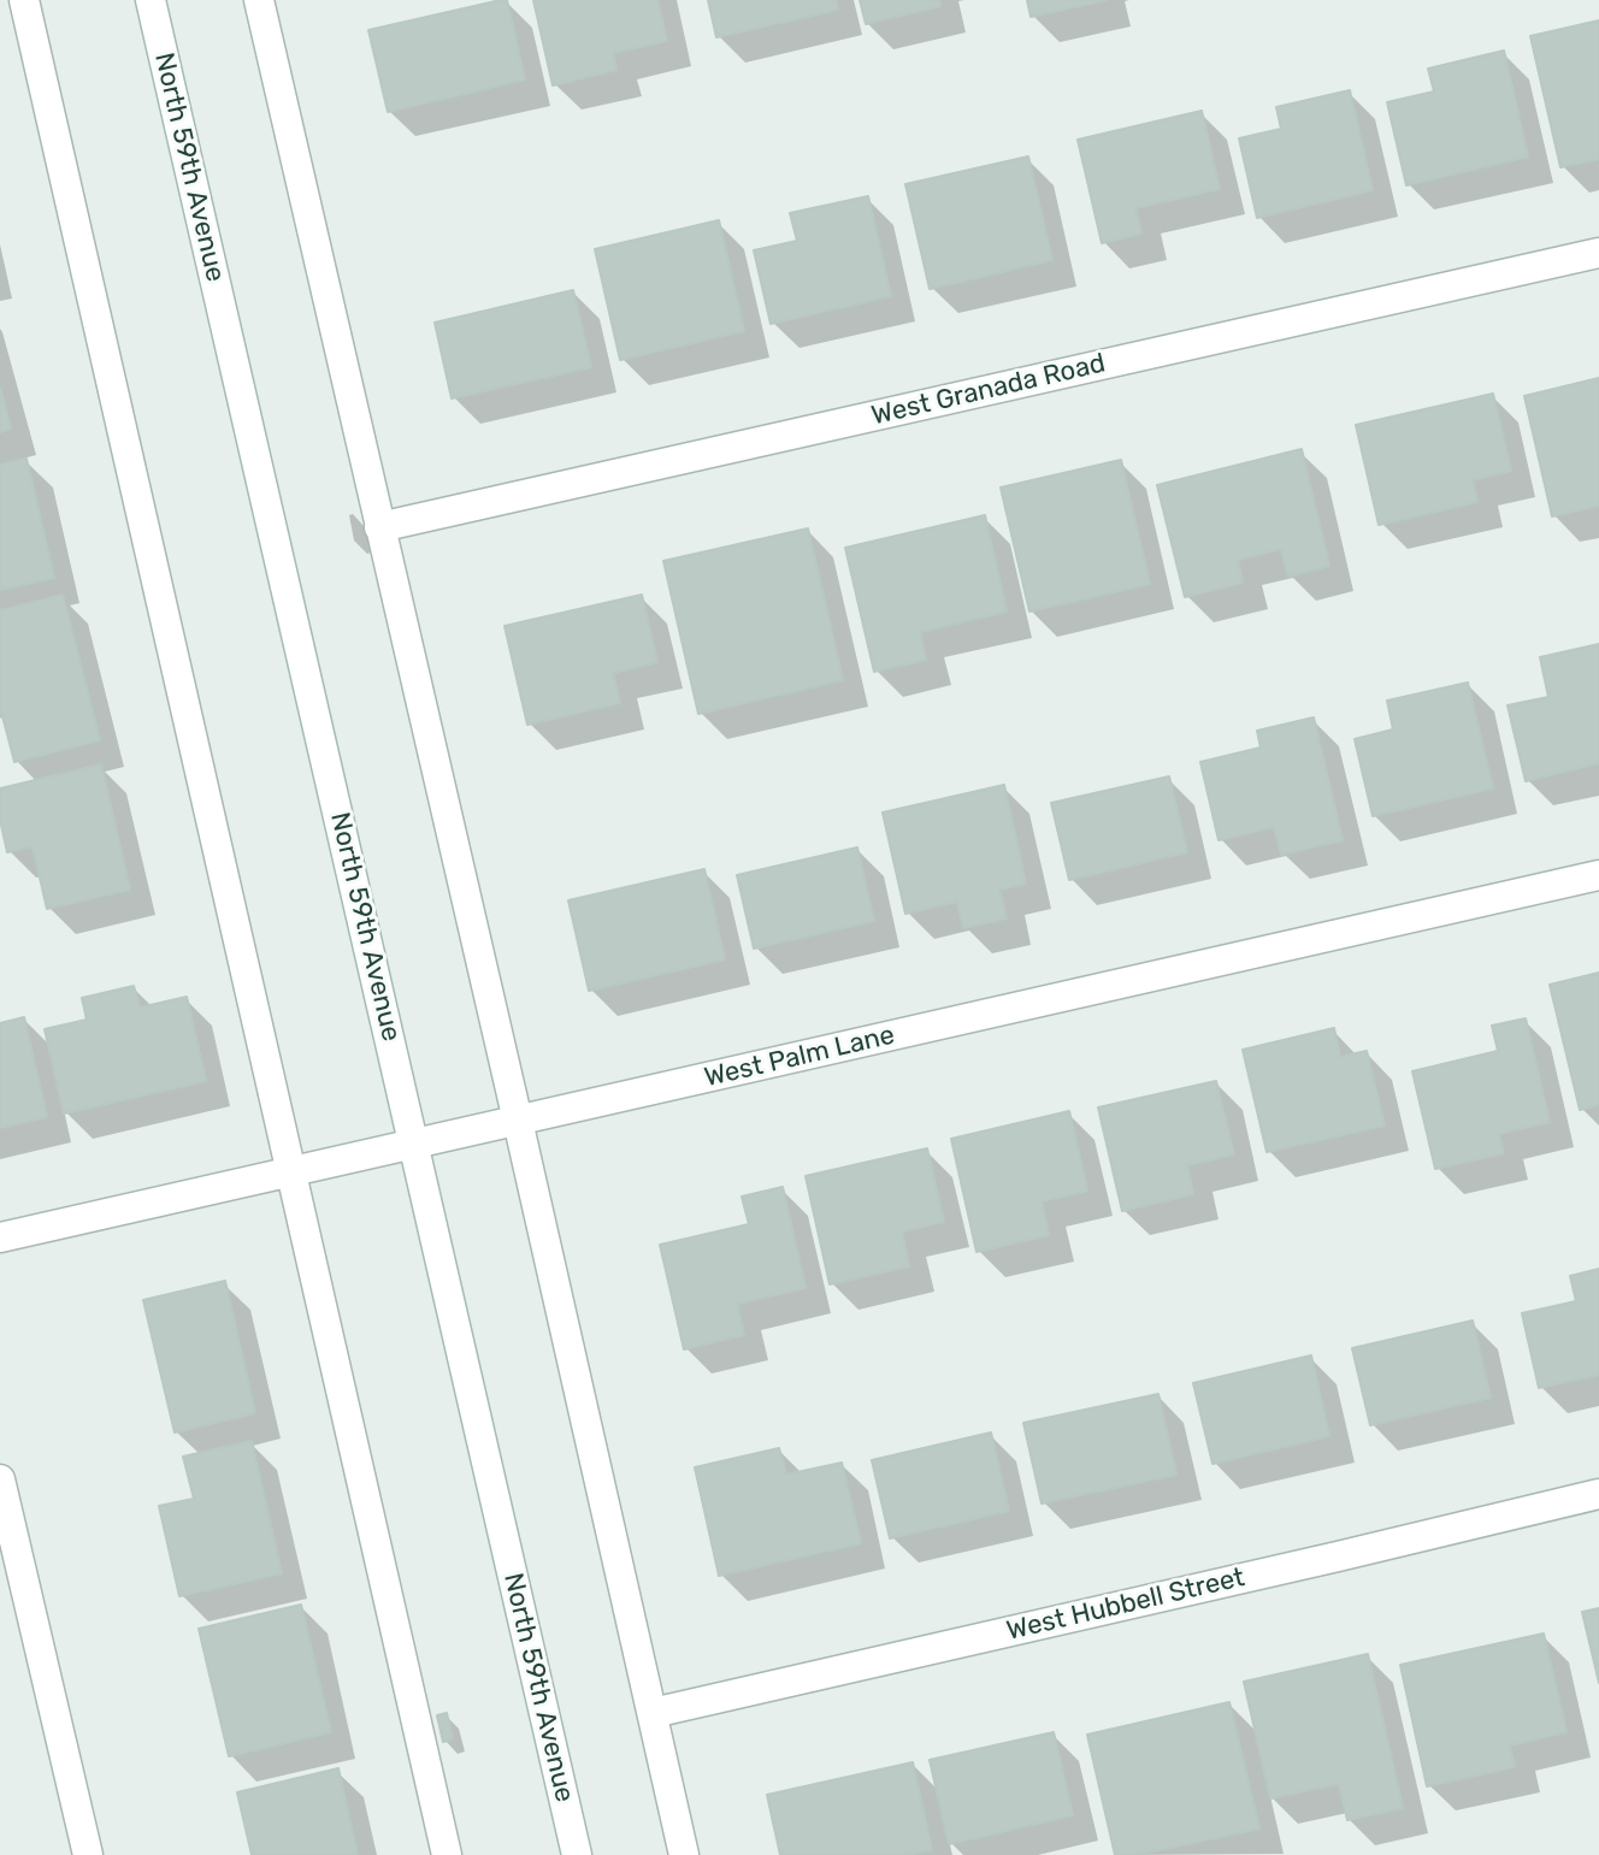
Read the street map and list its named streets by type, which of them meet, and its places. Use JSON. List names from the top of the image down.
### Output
{
  "streets": {
    "street": [
      "North 59th Avenue",
      "West Granada Road",
      "West Palm Lane",
      "West Hubbell Street"
    ]
  },
  "crossings": [
    ["North 59th Avenue", "West Palm Lane"]
  ]
}
